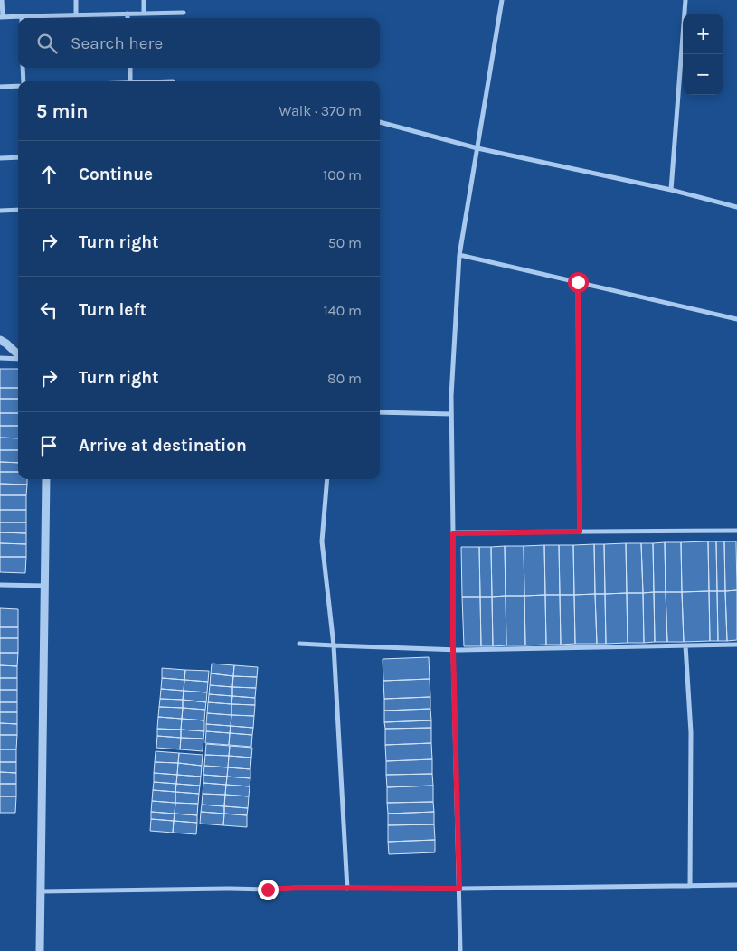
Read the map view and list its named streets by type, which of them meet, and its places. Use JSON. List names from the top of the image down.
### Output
{
  "page": {
    "map_buttons": ["+", "−"],
    "search": "Search here",
    "heading": ["5 min", "Walk · 370 m"],
    "list": [
      ["Continue", "100 m"],
      ["Turn right", "50 m"],
      ["Turn left", "140 m"],
      ["Turn right", "80 m"],
      "Arrive at destination"
    ]
  }
}
